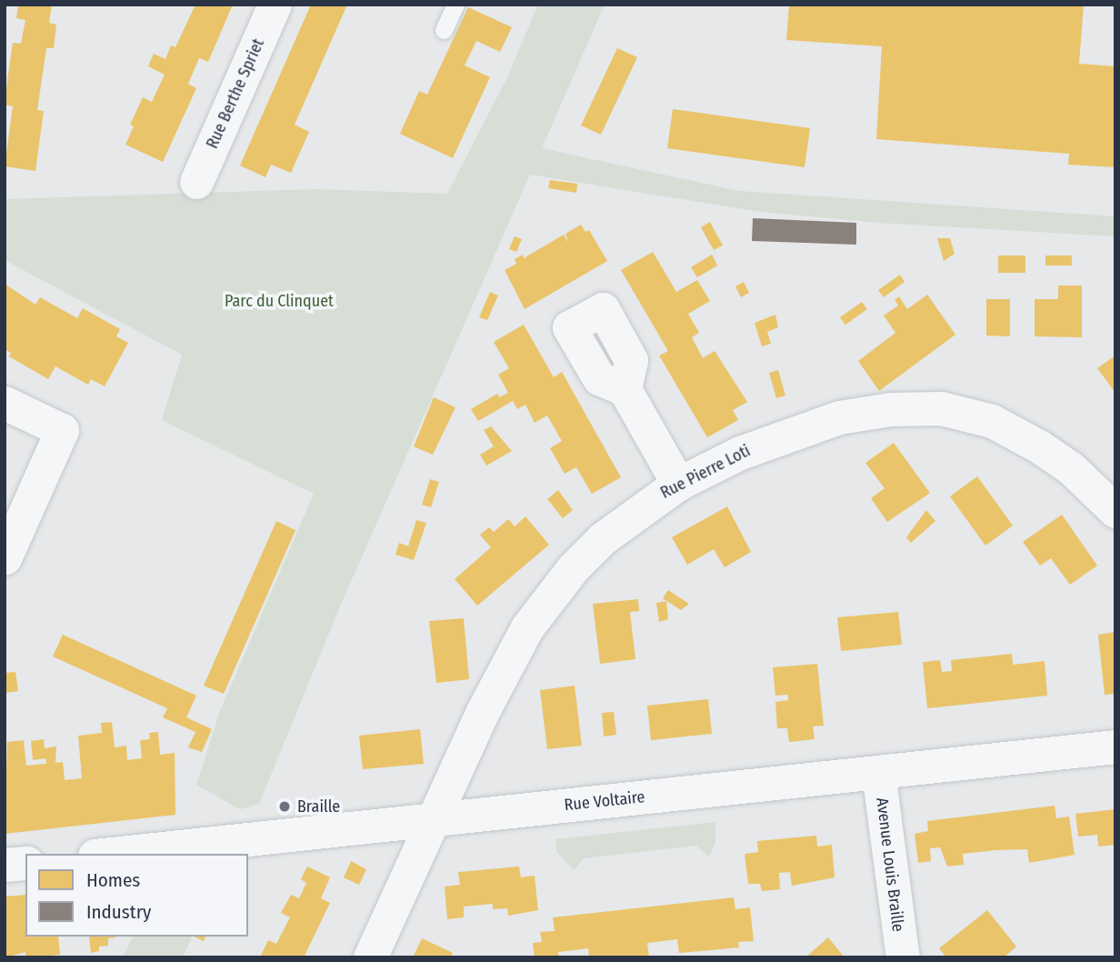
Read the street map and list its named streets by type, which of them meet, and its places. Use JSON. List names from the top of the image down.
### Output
{
  "streets": {
    "street": [
      "Rue Berthe Spriet",
      "Rue Pierre Loti",
      "Rue Voltaire",
      "Avenue Louis Braille"
    ]
  },
  "crossings": [
    ["Rue Pierre Loti", "Rue Voltaire"],
    ["Rue Voltaire", "Avenue Louis Braille"]
  ],
  "parks": ["Parc du Clinquet"],
  "places": ["Braille"],
  "legend": ["Homes", "Industry"]
}
